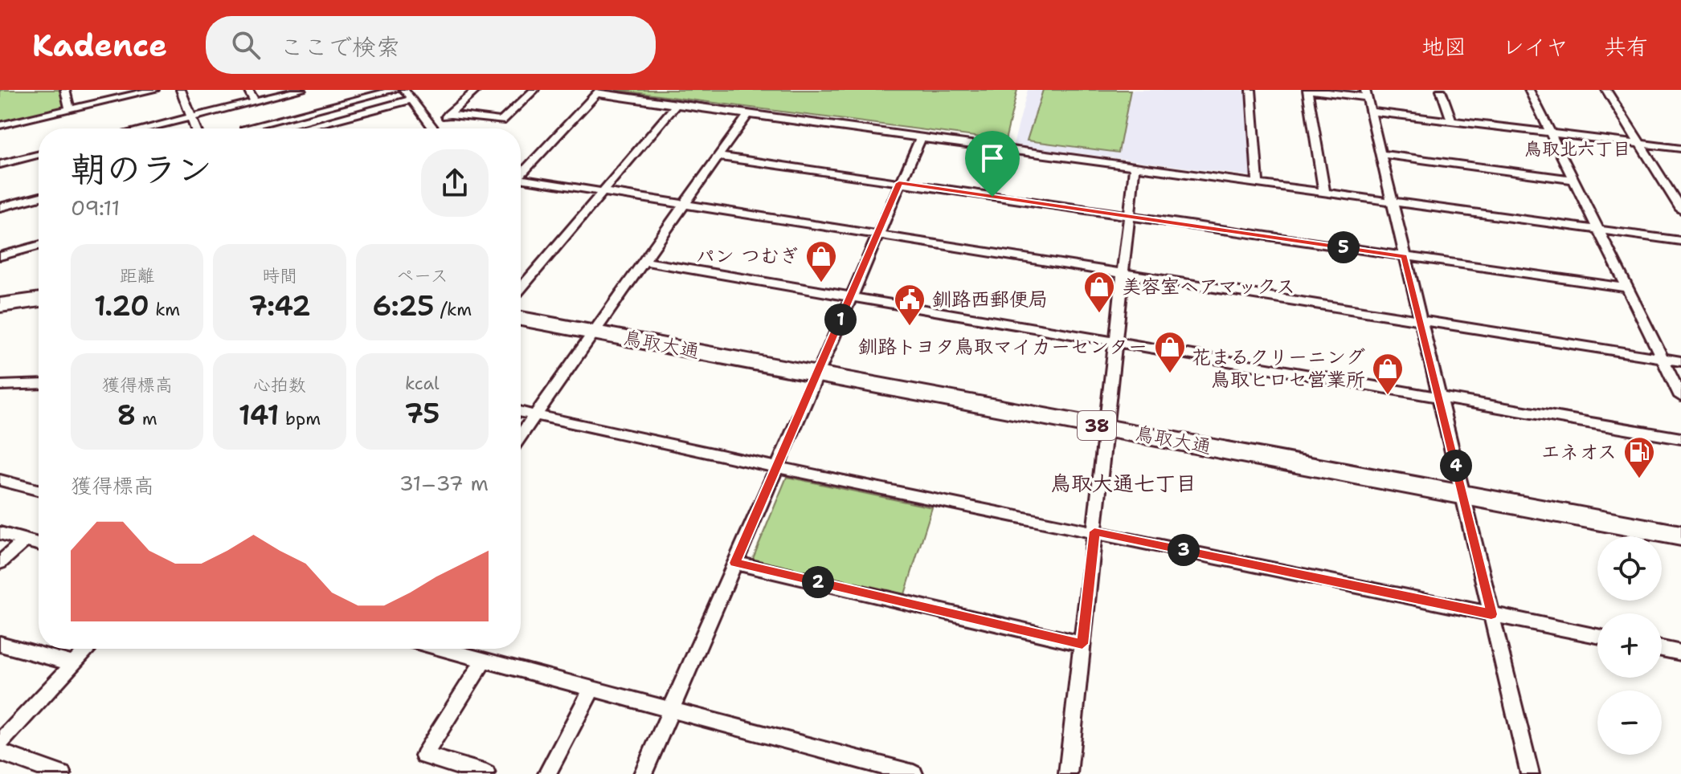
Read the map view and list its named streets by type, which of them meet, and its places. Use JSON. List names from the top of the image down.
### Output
{
  "streets": {
    "highway": ["鳥取大通", "38"]
  },
  "districts": ["鳥取北六丁目", "鳥取大通七丁目"],
  "places": {
    "shop": [
      "パン つむぎ",
      "美容室ヘアマックス",
      "釧路トヨタ鳥取マイカーセンター",
      "花まるクリーニング 鳥取ヒロセ営業所"
    ],
    "public building": ["釧路西郵便局"],
    "fuel station": ["エネオス"]
  },
  "page": {
    "header": "Kadence",
    "search": "ここで検索",
    "nav": ["地図", "レイヤ", "共有"],
    "heading": ["朝のラン", "09:11"],
    "pins": [
      "5",
      "1",
      "4",
      "3",
      "2"
    ],
    "stats": [
      ["距離", "1.20 km"],
      ["時間", "7:42"],
      ["ペース", "6:25 /km"],
      ["獲得標高", "8 m"],
      ["心拍数", "141 bpm"],
      ["kcal", "75"]
    ],
    "chart": ["獲得標高", "31–37 m"],
    "map_buttons": ["+", "−"]
  }
}
